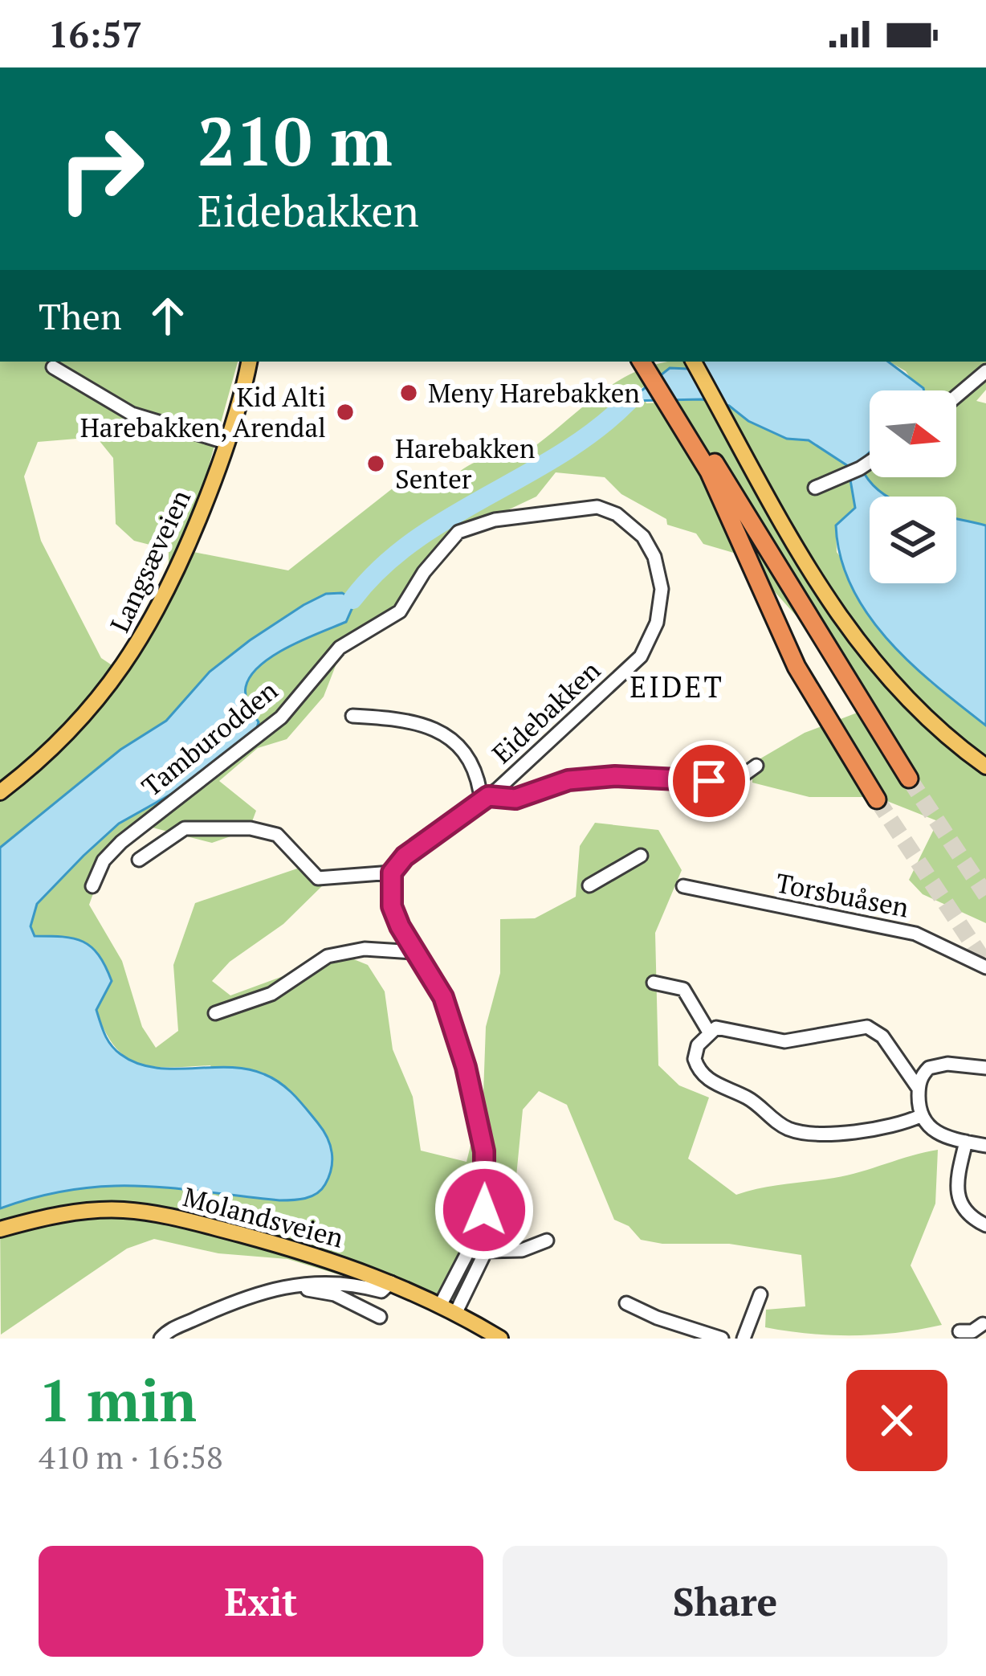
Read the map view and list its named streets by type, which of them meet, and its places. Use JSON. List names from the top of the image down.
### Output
{
  "streets": {
    "main road": ["Langsæveien", "Molandsveien"],
    "street": ["Eidebakken", "Tamburodden", "Torsbuåsen"]
  },
  "crossings": [
    ["Eidebakken", "Tamburodden"]
  ],
  "districts": ["EIDET"],
  "places": ["Meny Harebakken", "Kid Alti Harebakken, Arendal", "Harebakken Senter"],
  "north": "right",
  "page": {
    "status": "16:57",
    "turn": ["210 m", "Eidebakken"],
    "then": "Then",
    "heading": ["1 min", "410 m · 16:58"],
    "buttons": ["Exit", "Share"]
  }
}
